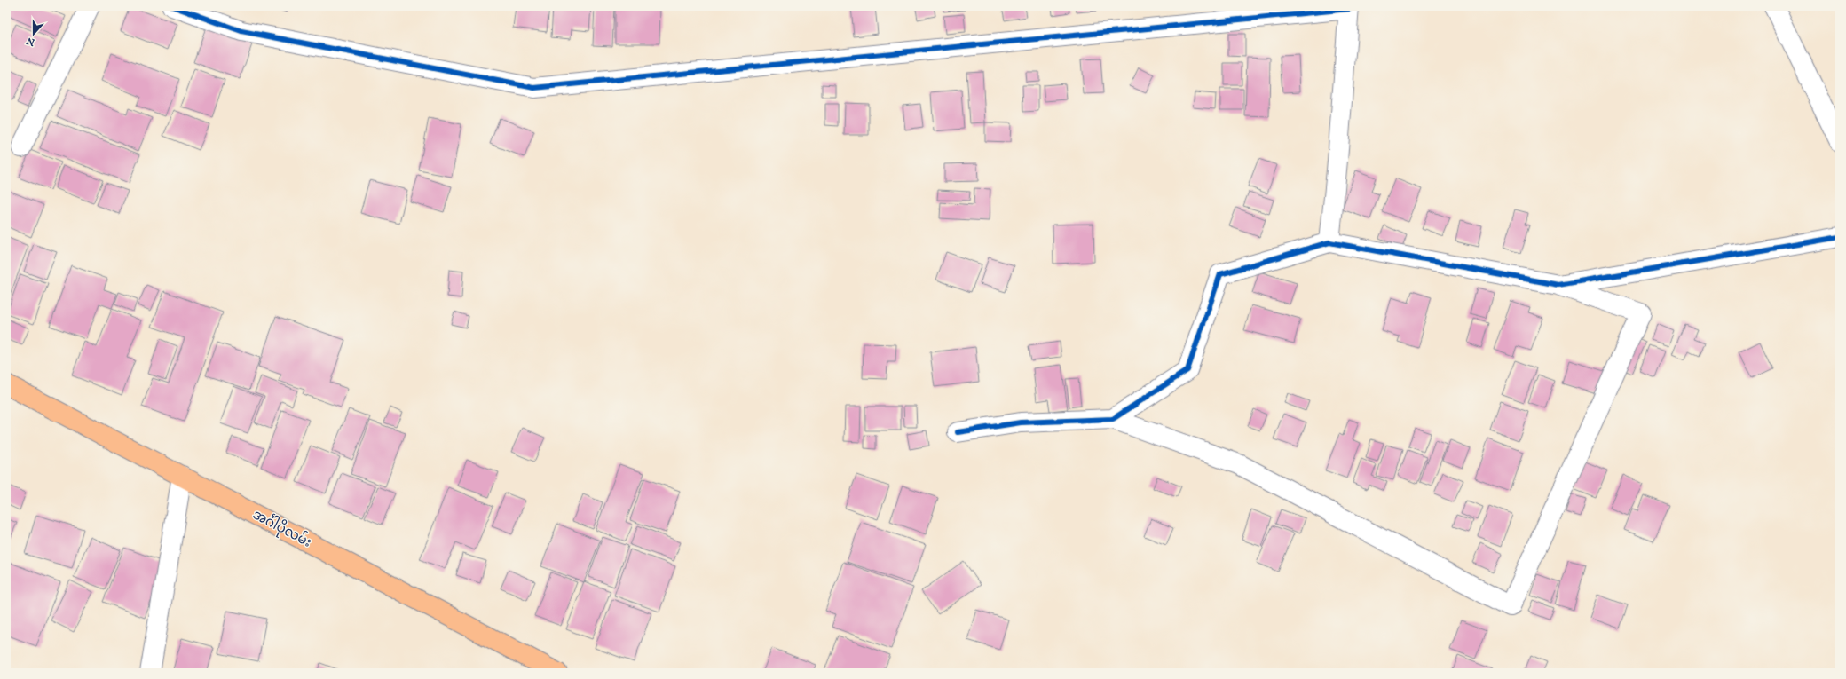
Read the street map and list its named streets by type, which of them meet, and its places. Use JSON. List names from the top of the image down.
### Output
{
  "streets": {
    "main road": ["အင်္ဂါပိုလမ်း"]
  },
  "north": "bottom"
}
